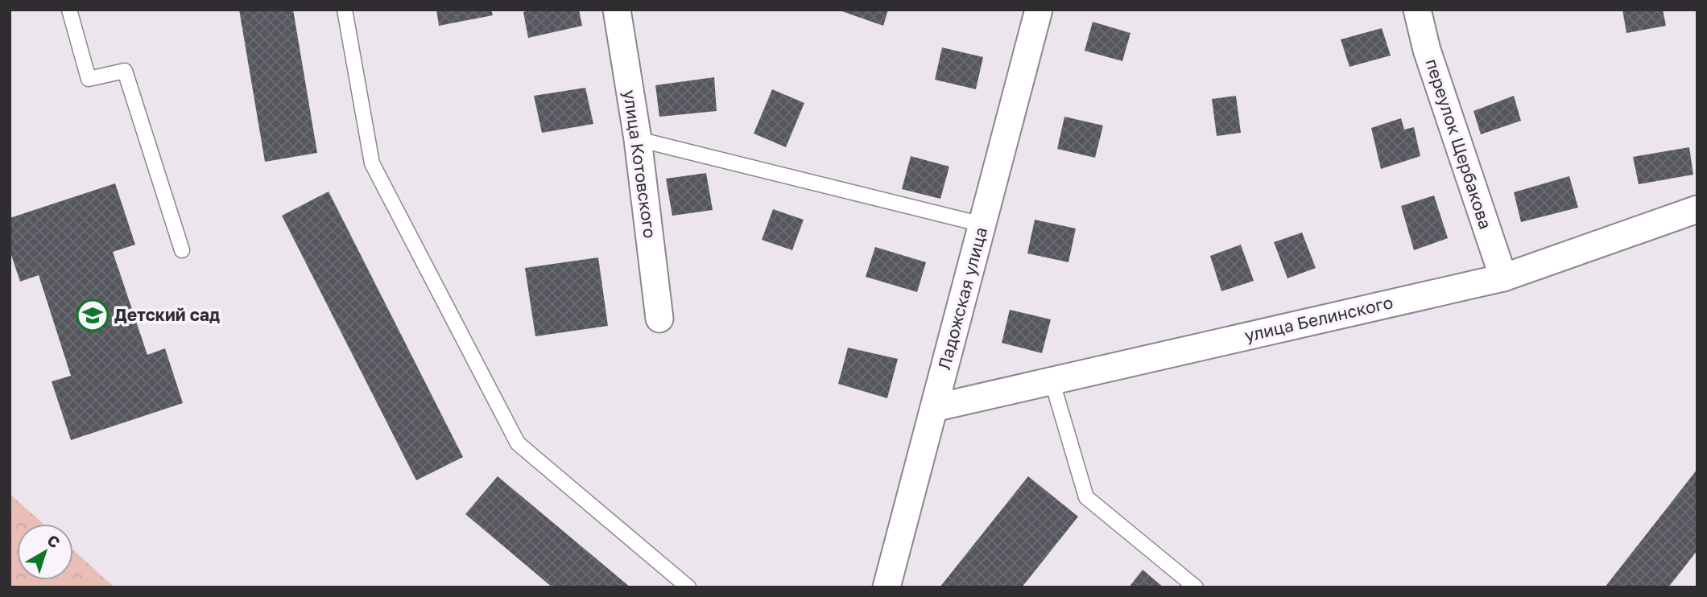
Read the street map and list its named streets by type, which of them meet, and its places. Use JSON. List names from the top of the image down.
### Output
{
  "streets": {
    "street": [
      "переулок Щербакова",
      "улица Котовского",
      "Ладожская улица",
      "улица Белинского"
    ]
  },
  "crossings": [
    ["переулок Щербакова", "улица Белинского"],
    ["Ладожская улица", "улица Белинского"]
  ],
  "places": {
    "school or university": ["Детский сад"]
  },
  "north": "top right"
}
